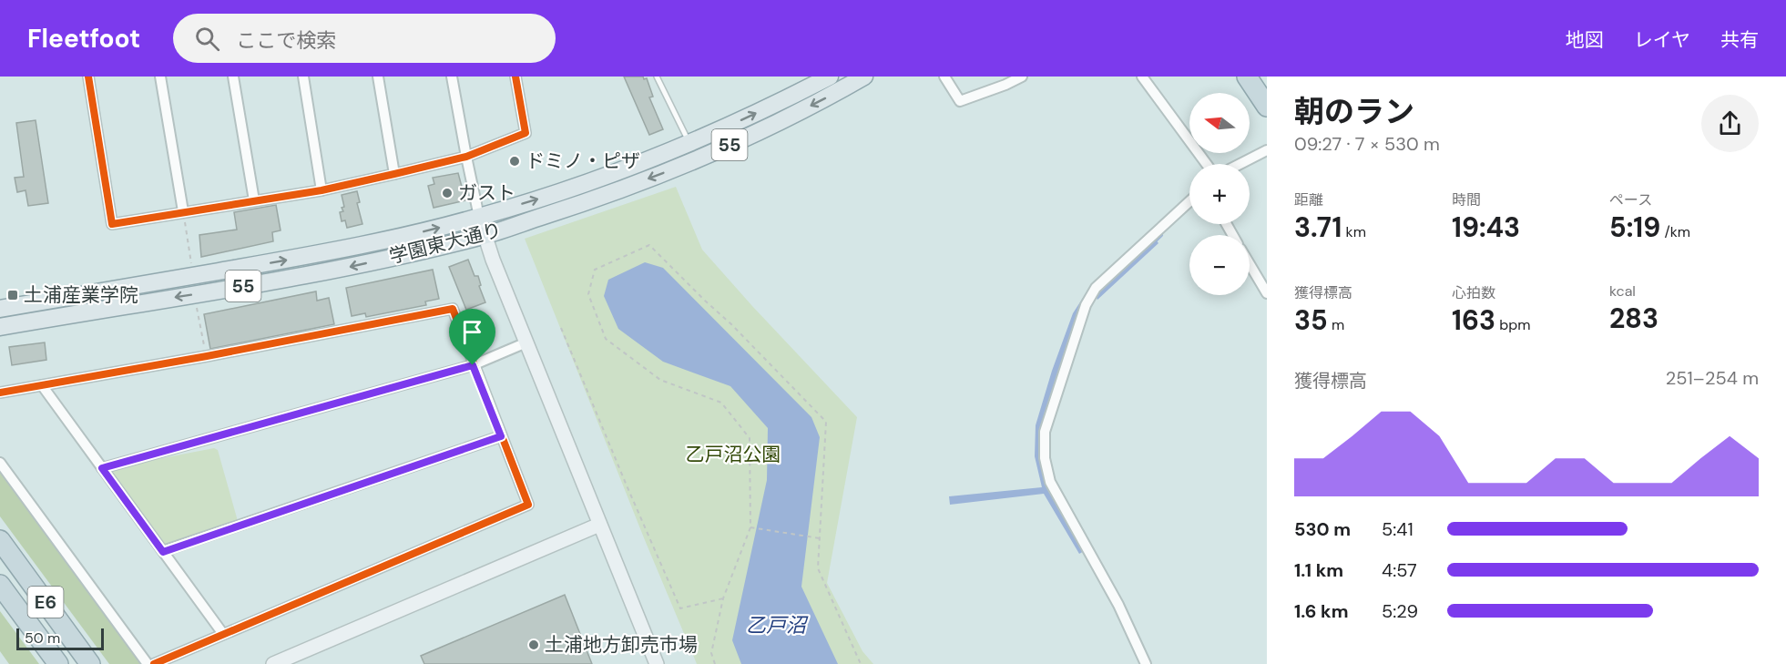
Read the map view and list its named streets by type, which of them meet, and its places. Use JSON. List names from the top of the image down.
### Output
{
  "streets": {
    "highway": ["E6"],
    "main road": ["55", "学園東大通り"]
  },
  "water": ["乙戸沼"],
  "parks": ["乙戸沼公園"],
  "places": {
    "other": ["ドミノ・ピザ", "ガスト", "土浦地方卸売市場"],
    "transit": ["土浦産業学院"]
  },
  "scale_bar": "50 m",
  "north": "left",
  "page": {
    "header": "Fleetfoot",
    "search": "ここで検索",
    "nav": ["地図", "レイヤ", "共有"],
    "heading": ["朝のラン", "09:27 · 7 × 530 m"],
    "map_buttons": ["+", "−"],
    "stats": [
      ["距離", "3.71 km"],
      ["時間", "19:43"],
      ["ペース", "5:19 /km"],
      ["獲得標高", "35 m"],
      ["心拍数", "163 bpm"],
      ["kcal", "283"]
    ],
    "chart": ["獲得標高", "251–254 m"],
    "list": [
      {
        "name": "530 m",
        "note": "5:41"
      },
      {
        "name": "1.1 km",
        "note": "4:57"
      },
      {
        "name": "1.6 km",
        "note": "5:29"
      }
    ],
    "scale": "50 m"
  }
}
